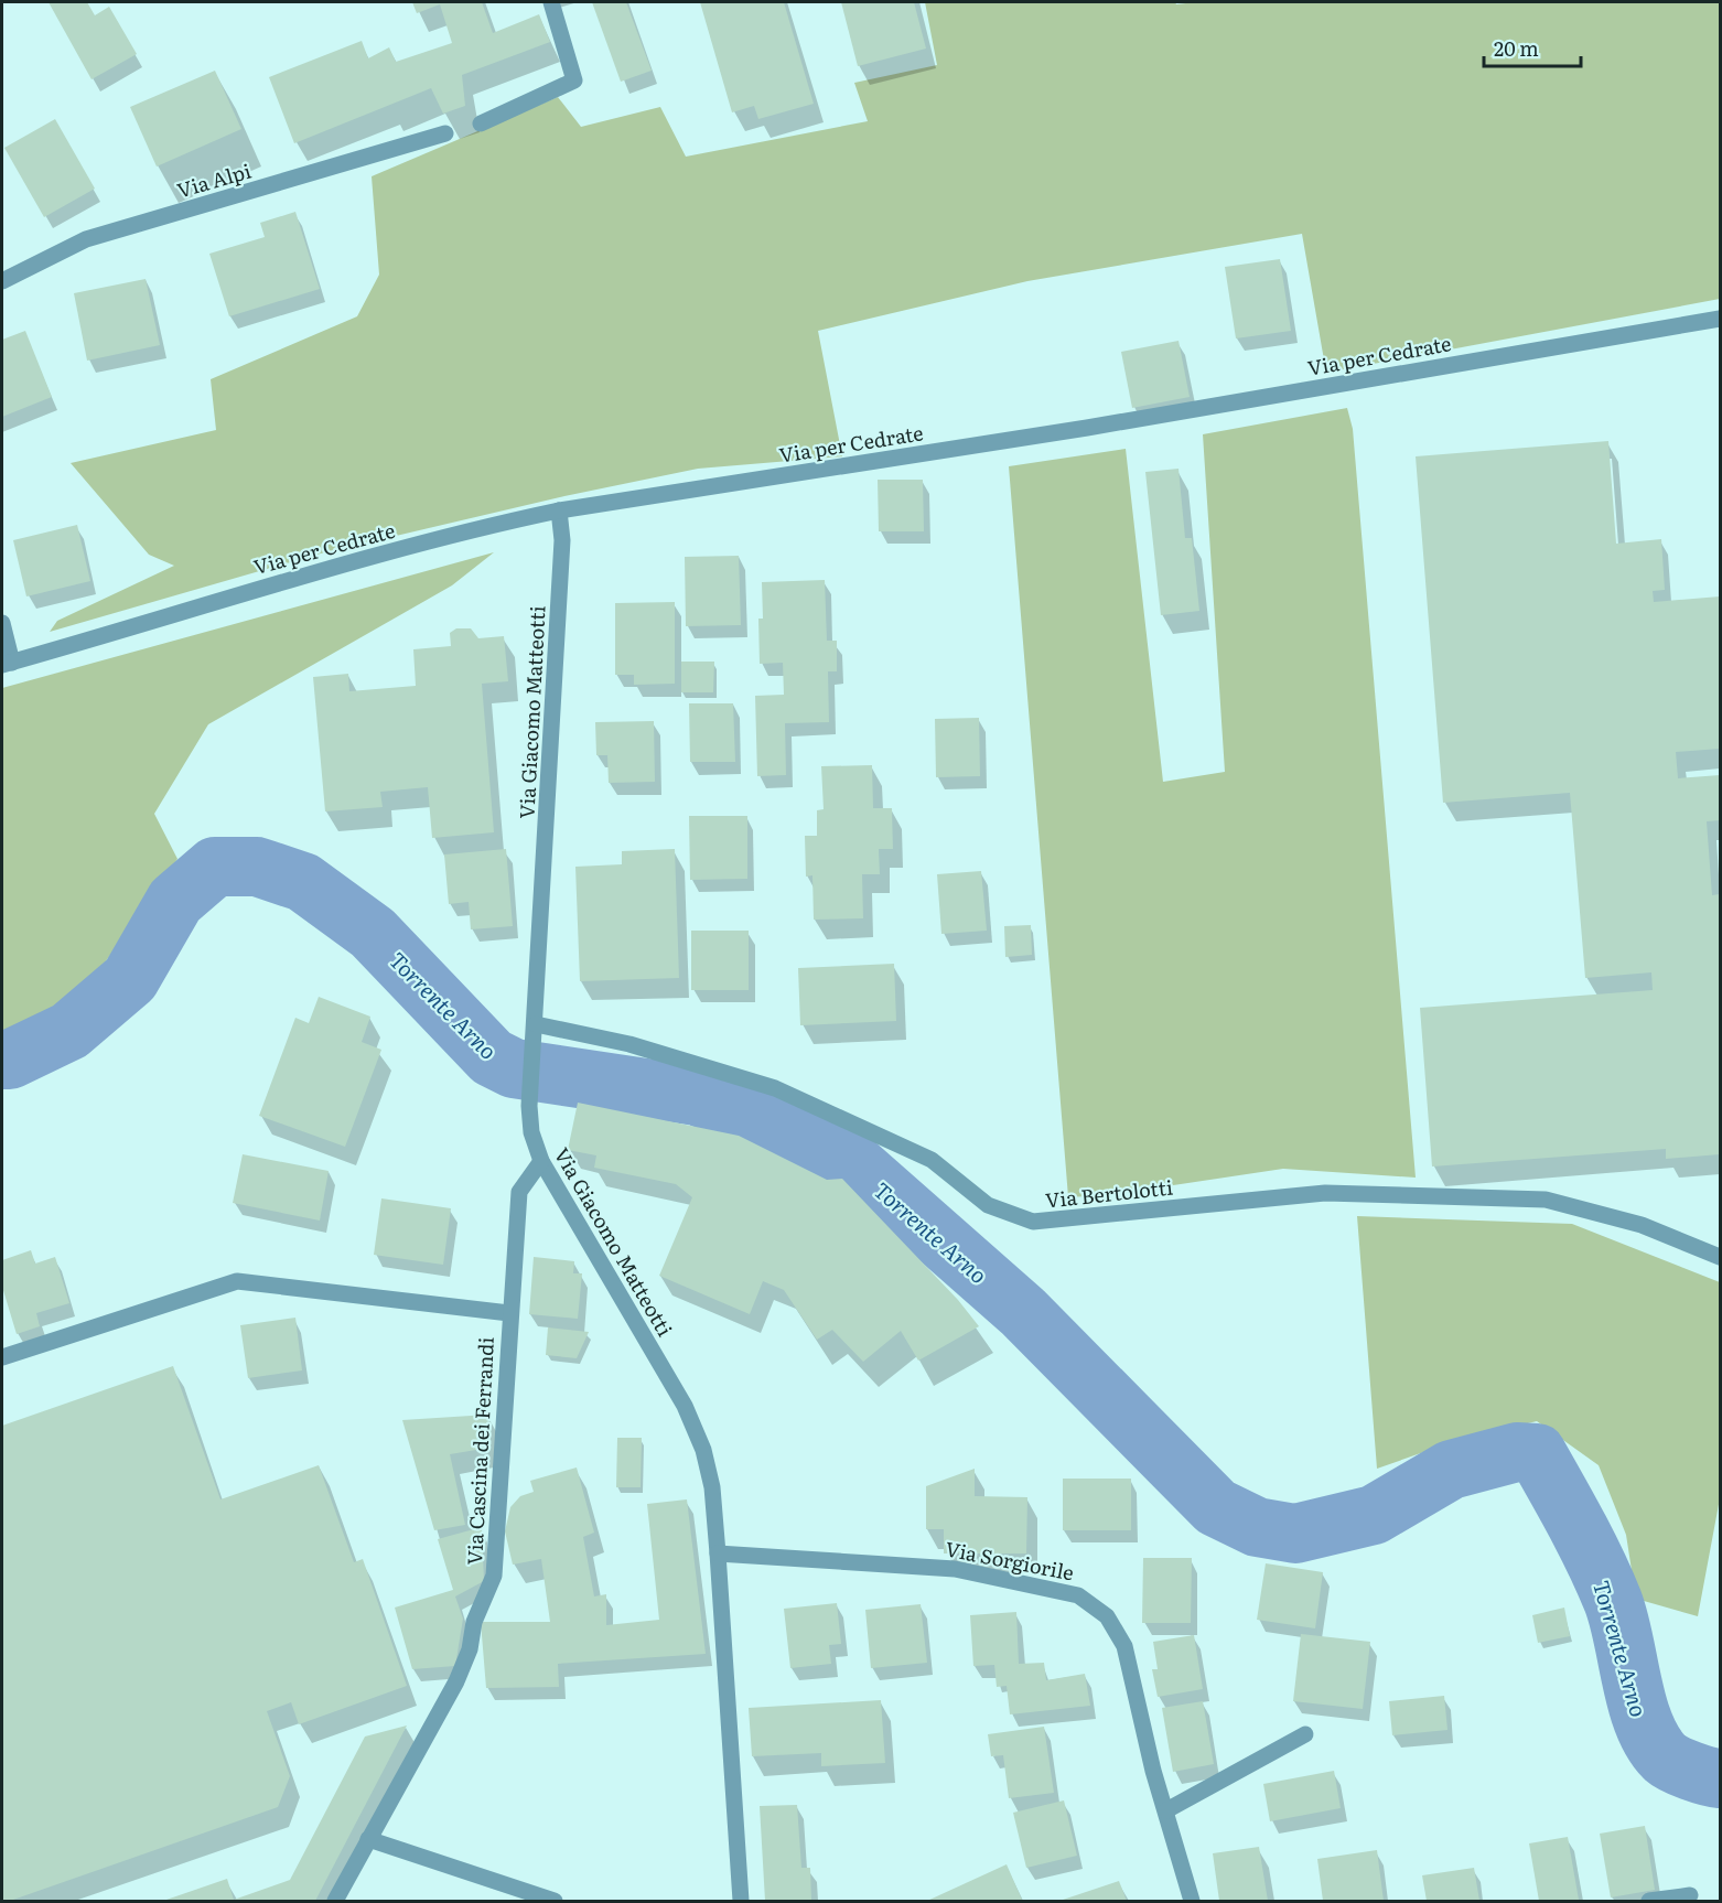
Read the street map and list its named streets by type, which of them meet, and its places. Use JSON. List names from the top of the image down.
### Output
{
  "streets": {
    "street": [
      "Via Alpi",
      "Via per Cedrate",
      "Via Giacomo Matteotti",
      "Via Bertolotti",
      "Via Cascina dei Ferrandi",
      "Via Sorgiorile"
    ]
  },
  "crossings": [
    ["Via per Cedrate", "Via Giacomo Matteotti"],
    ["Via Giacomo Matteotti", "Via Bertolotti"],
    ["Via Giacomo Matteotti", "Via Cascina dei Ferrandi"],
    ["Via Giacomo Matteotti", "Via Sorgiorile"]
  ],
  "water": ["Torrente Arno"],
  "scale_bar": "20 m"
}
